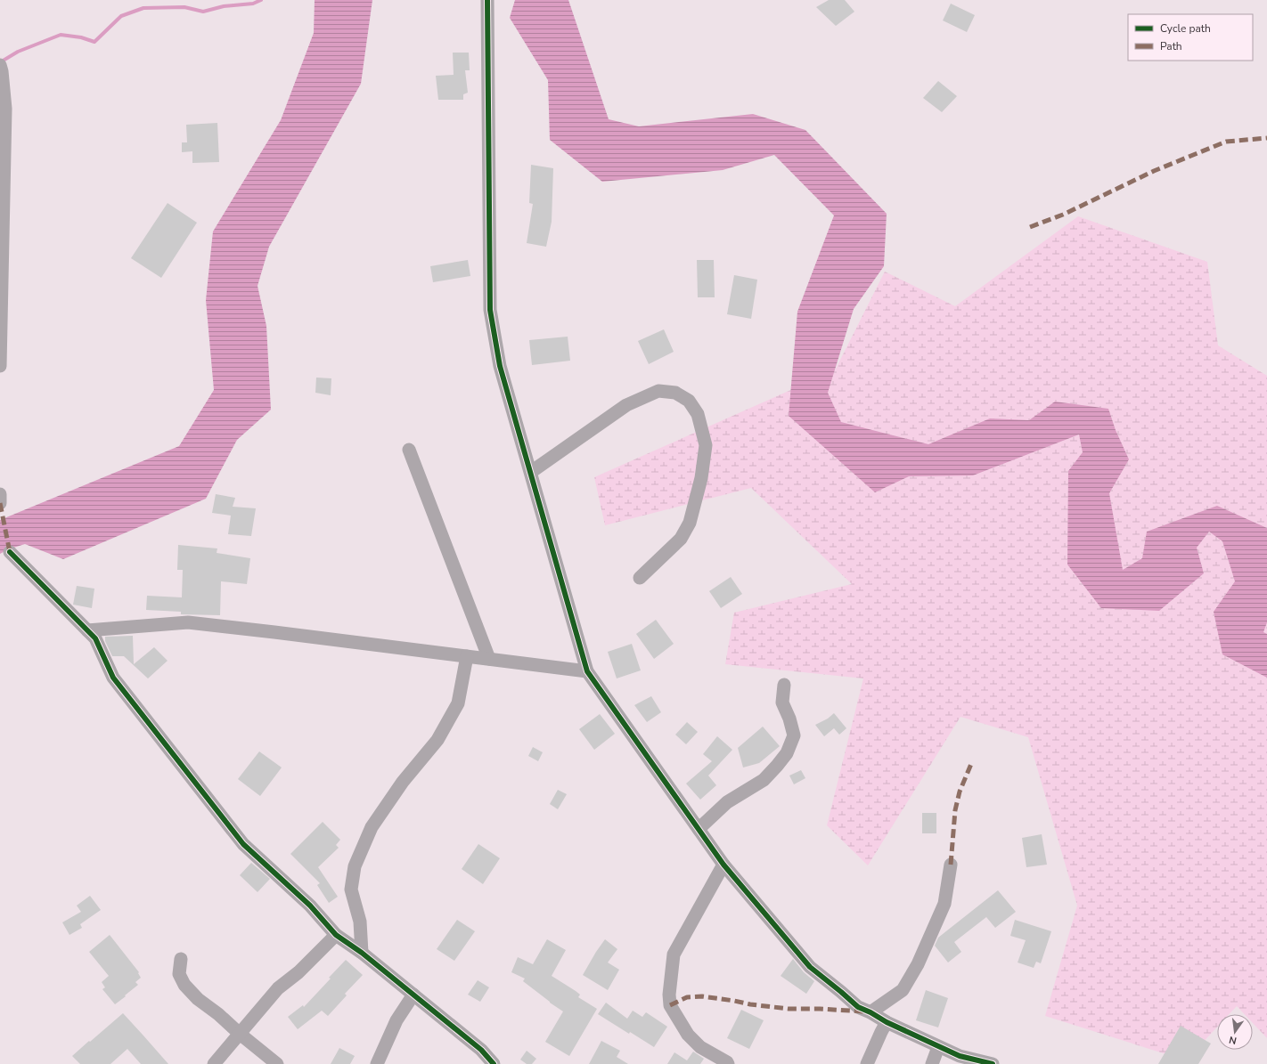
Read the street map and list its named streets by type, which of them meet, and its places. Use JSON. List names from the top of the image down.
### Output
{
  "legend": ["Cycle path", "Path"],
  "north": "bottom"
}
